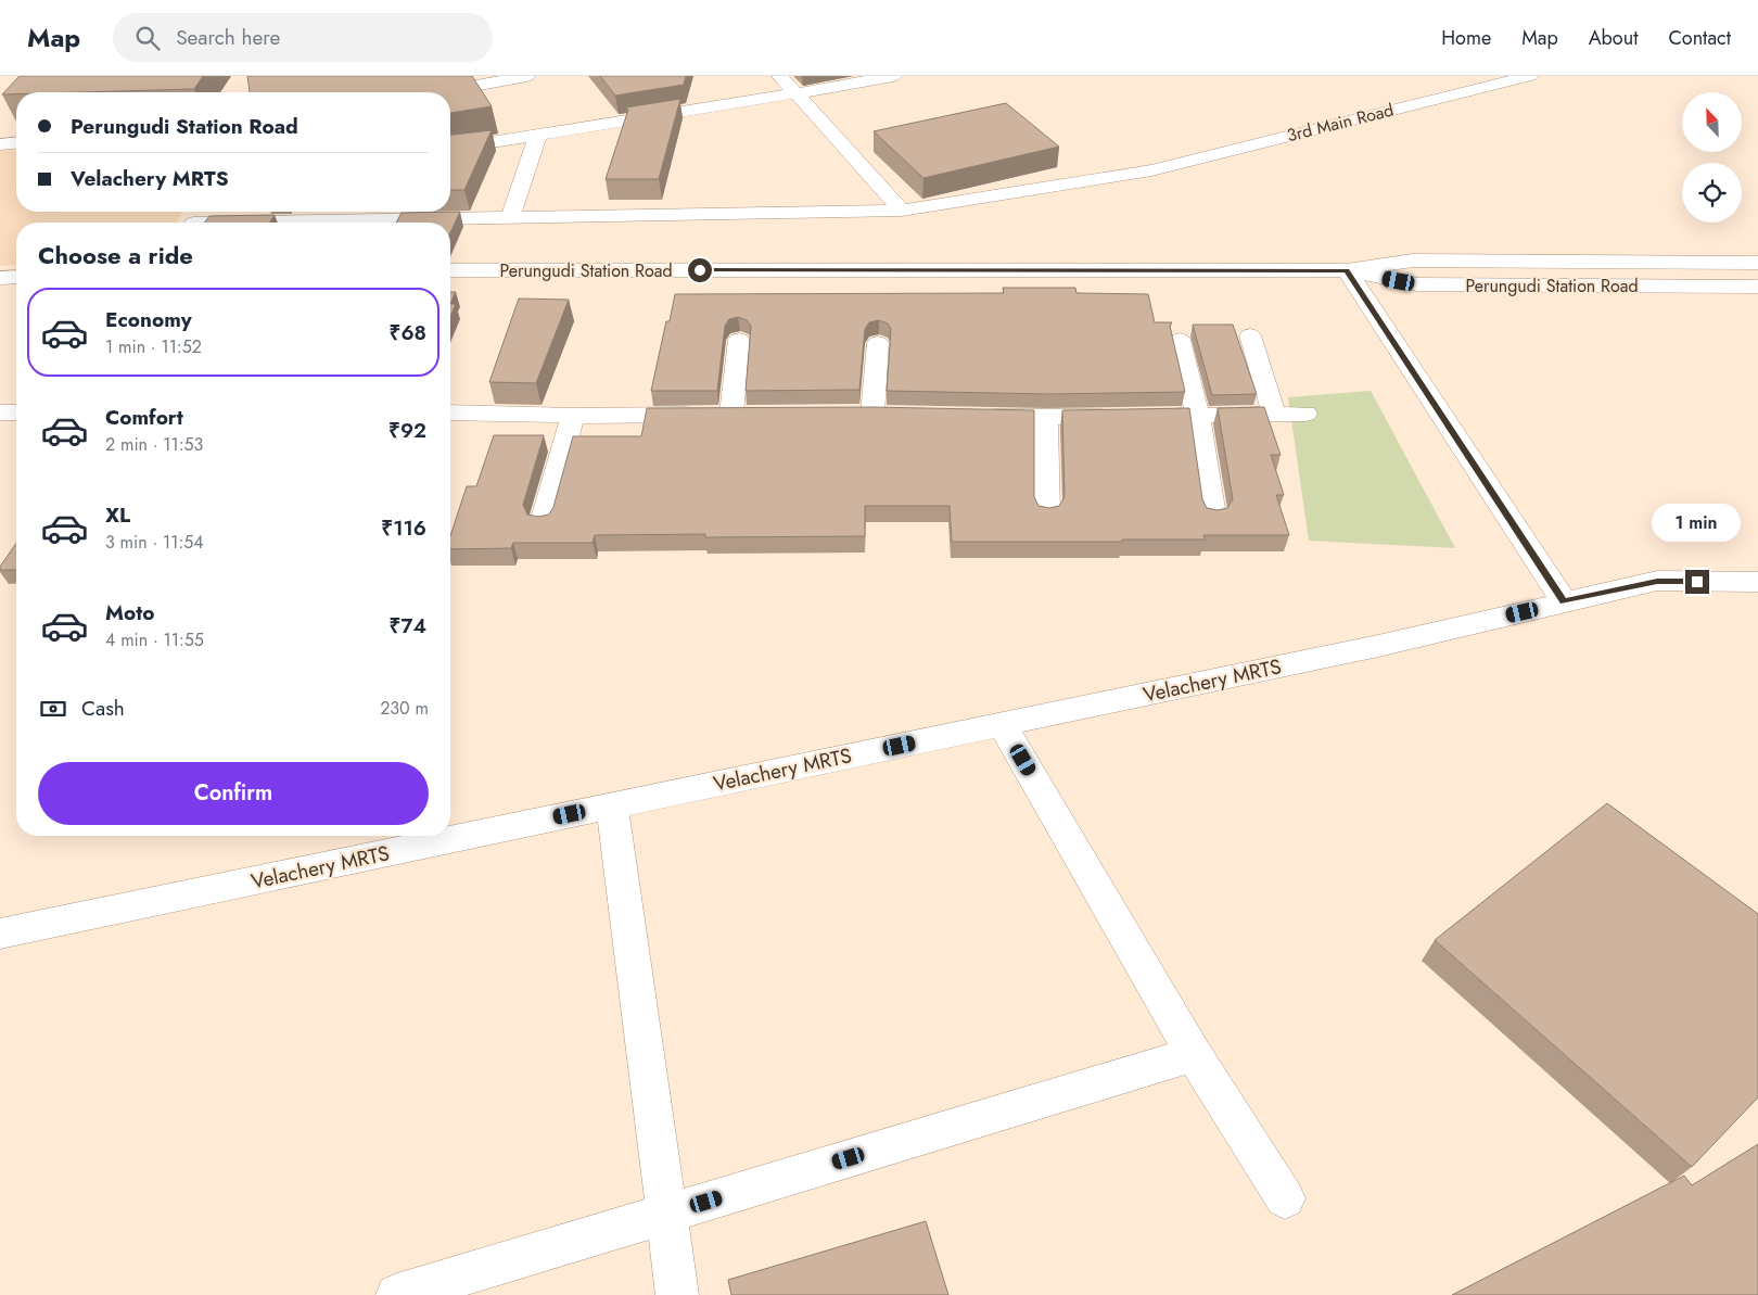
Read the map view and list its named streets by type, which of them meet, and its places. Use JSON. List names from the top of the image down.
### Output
{
  "streets": {
    "street": ["3rd Main Road", "Perungudi Station Road", "Velachery MRTS"]
  },
  "north": "top left",
  "page": {
    "header": "Map",
    "search": "Search here",
    "nav": [
      "Home",
      "Map",
      "About",
      "Contact"
    ],
    "banner": ["Perungudi Station Road", "Velachery MRTS"],
    "heading": "Choose a ride",
    "list": [
      {
        "name": "Economy",
        "note": "1 min · 11:52",
        "value": "₹68"
      },
      {
        "name": "Comfort",
        "note": "2 min · 11:53",
        "value": "₹92"
      },
      {
        "name": "XL",
        "note": "3 min · 11:54",
        "value": "₹116"
      },
      {
        "name": "Moto",
        "note": "4 min · 11:55",
        "value": "₹74"
      }
    ],
    "bubble": "1 min",
    "pay": ["Cash", "230 m"],
    "buttons": "Confirm"
  }
}
